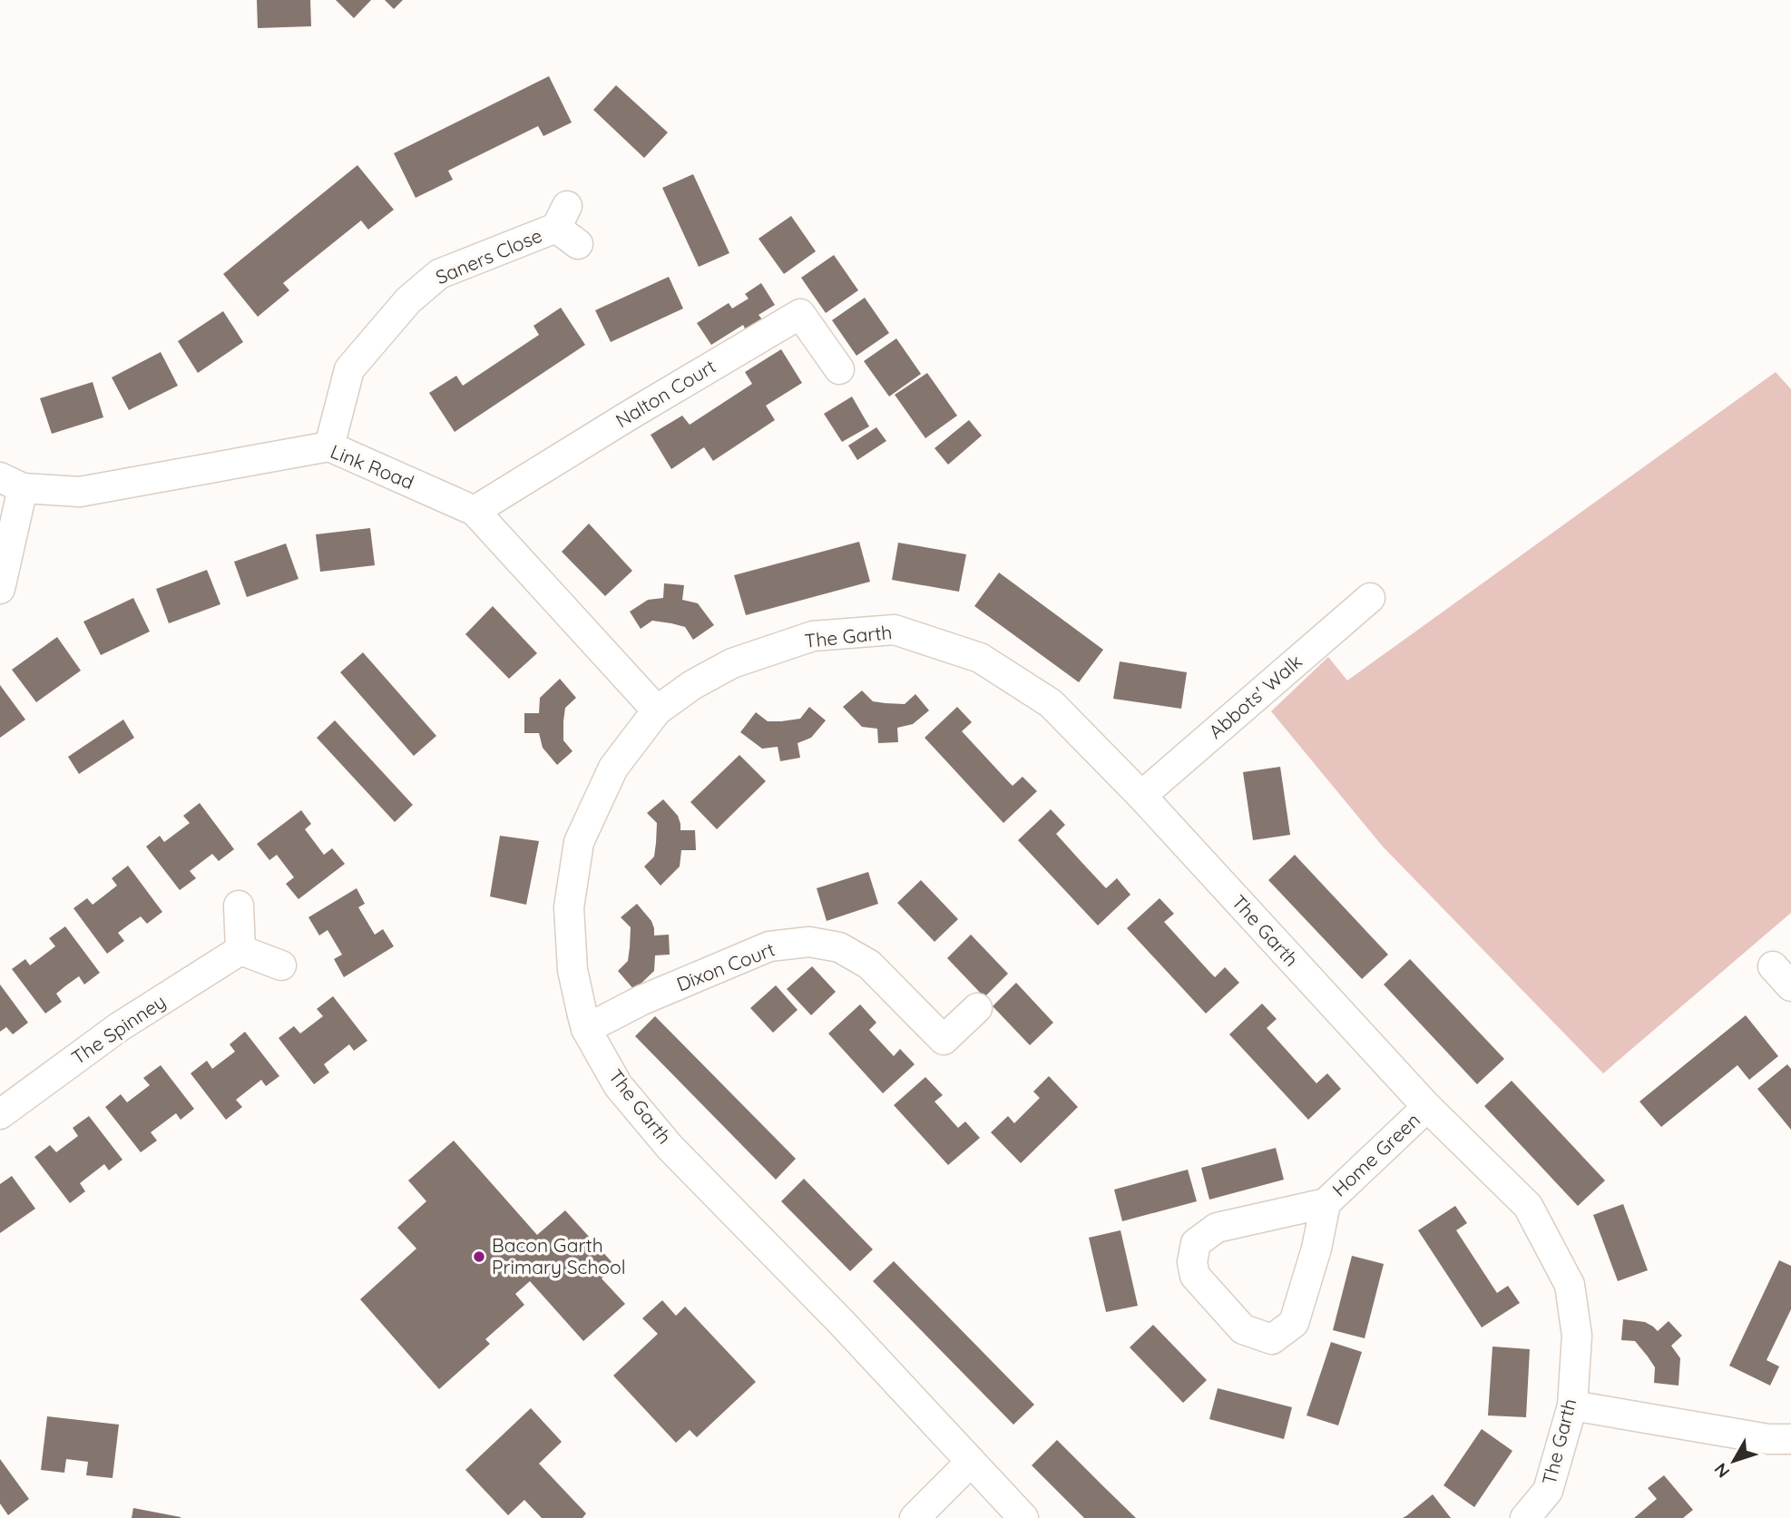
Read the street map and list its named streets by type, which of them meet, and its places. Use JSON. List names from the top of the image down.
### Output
{
  "streets": {
    "street": [
      "Saners Close",
      "Nalton Court",
      "Link Road",
      "The Garth",
      "Abbots' Walk",
      "Dixon Court",
      "The Spinney",
      "Home Green"
    ]
  },
  "crossings": [
    ["Saners Close", "Link Road"],
    ["Nalton Court", "Link Road"],
    ["Link Road", "The Garth"],
    ["The Garth", "Abbots' Walk"],
    ["The Garth", "Dixon Court"],
    ["The Garth", "Home Green"]
  ],
  "places": ["Bacon Garth Primary School"],
  "north": "bottom left"
}
